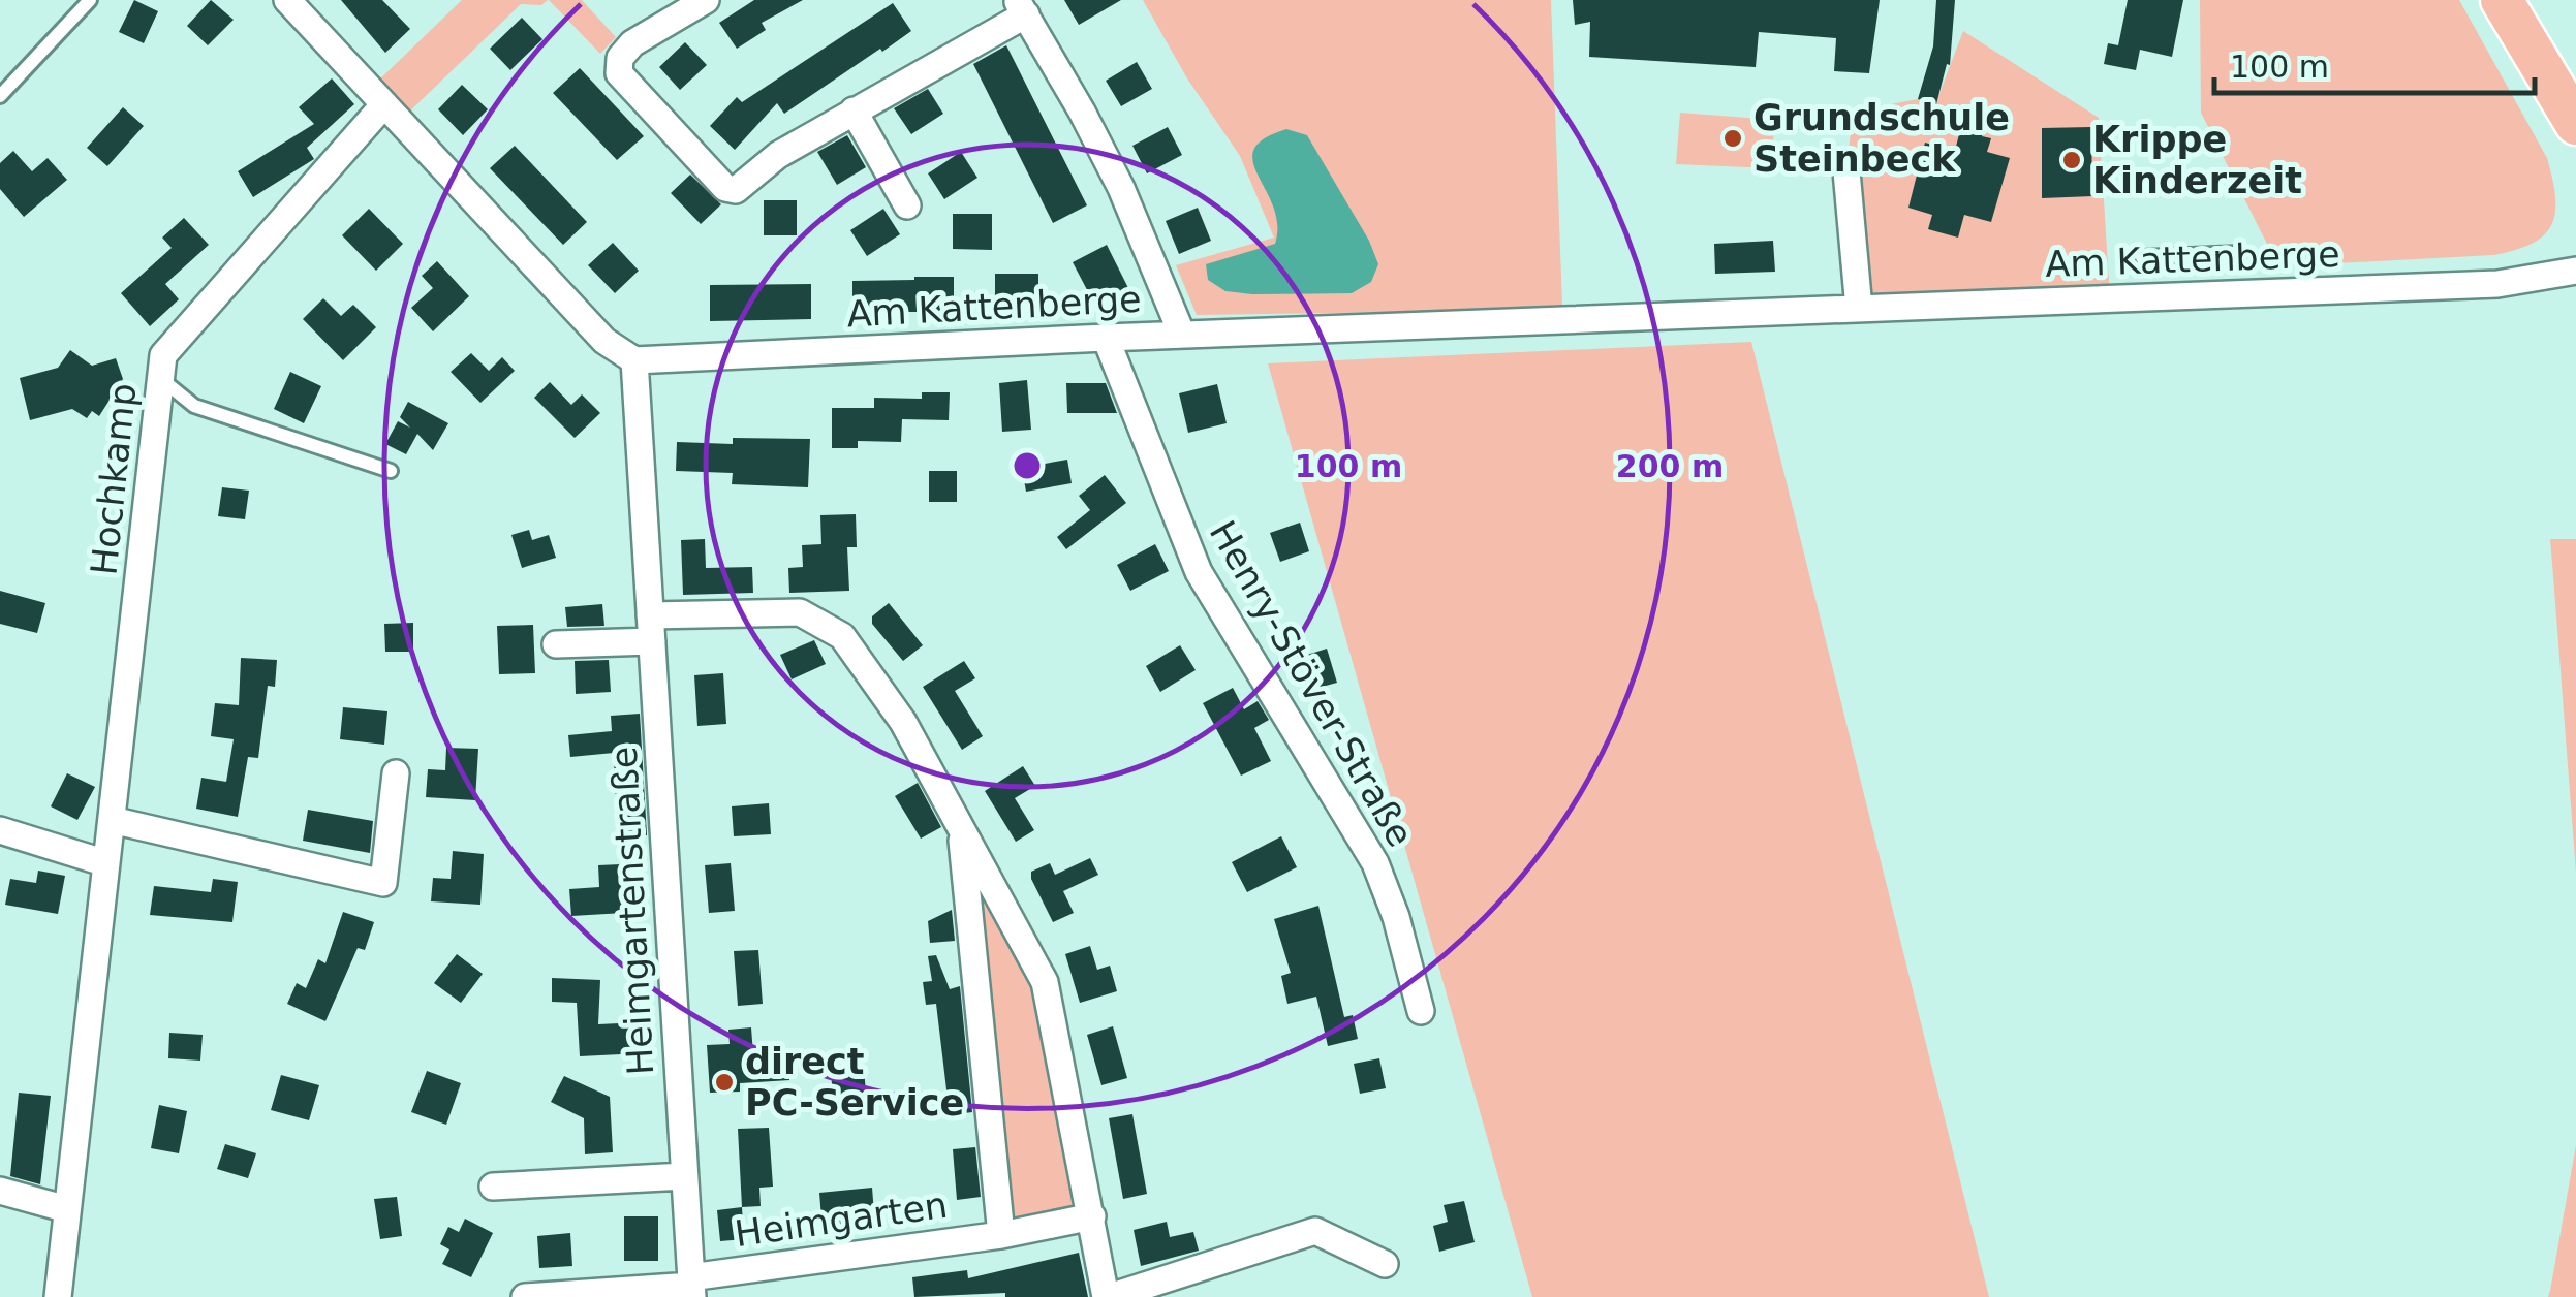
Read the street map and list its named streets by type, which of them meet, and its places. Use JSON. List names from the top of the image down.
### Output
{
  "streets": {
    "street": [
      "Am Kattenberge",
      "Hochkamp",
      "Henry-Stöver-Straße",
      "Heimgartenstraße",
      "Heimgarten"
    ]
  },
  "crossings": [
    ["Am Kattenberge", "Henry-Stöver-Straße"],
    ["Am Kattenberge", "Heimgartenstraße"],
    ["Heimgartenstraße", "Heimgarten"]
  ],
  "places": ["Grundschule Steinbeck", "Krippe Kinderzeit", "direct PC-Service"],
  "scale_bar": "100 m",
  "rings": ["100 m", "200 m"]
}
